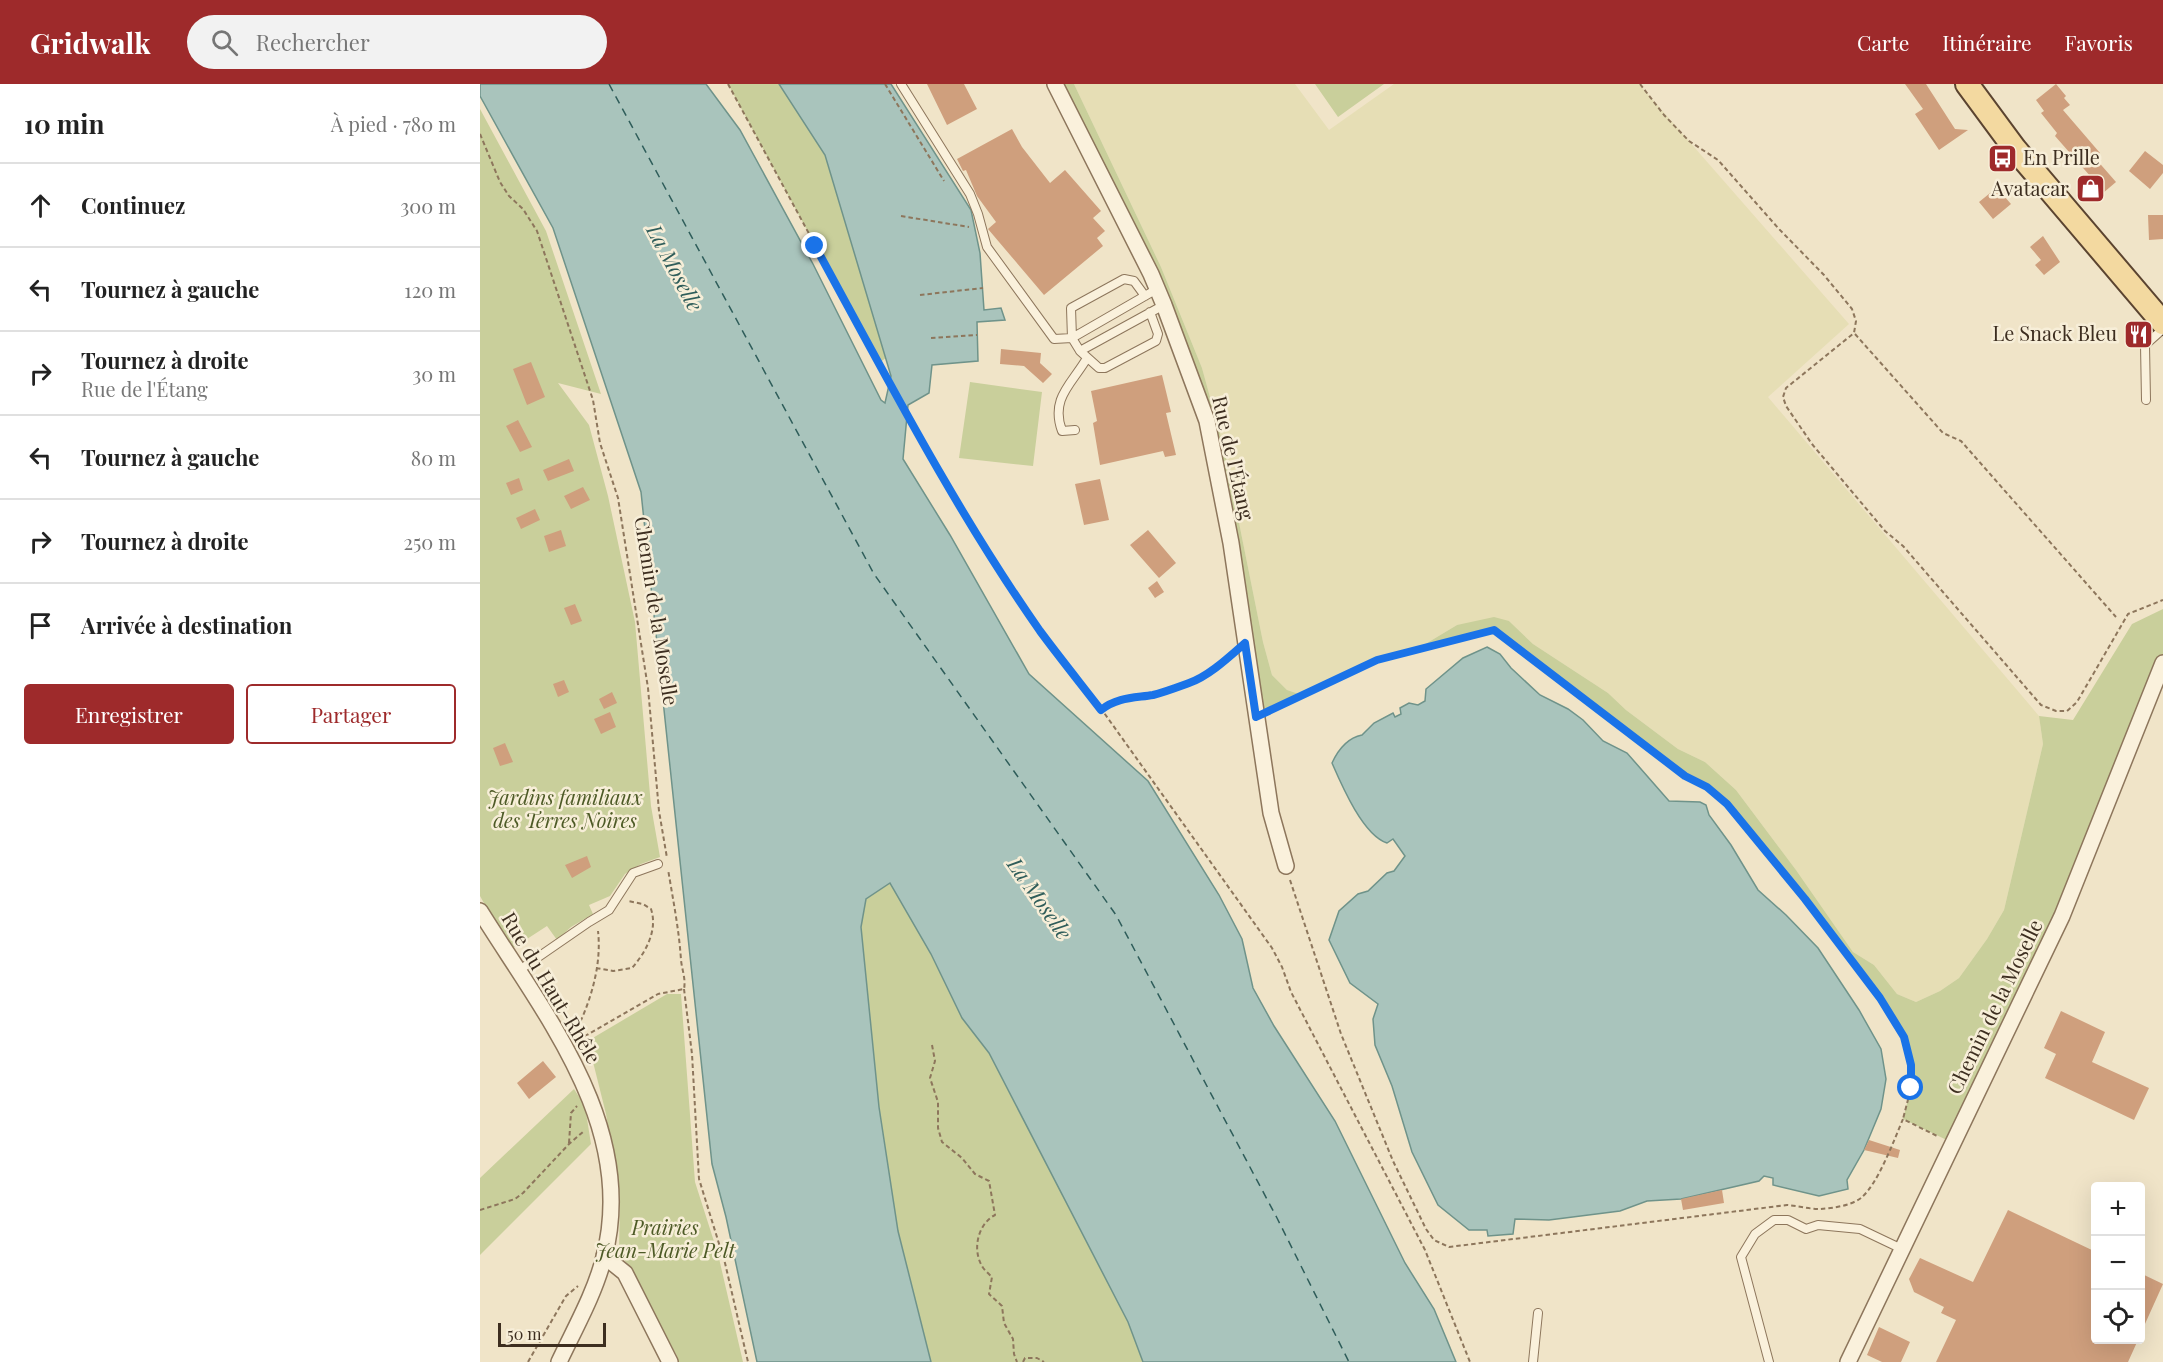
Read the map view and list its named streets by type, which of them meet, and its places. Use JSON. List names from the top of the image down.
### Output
{
  "streets": {
    "street": ["Rue de l'Étang", "Chemin de la Moselle", "Rue du Haut-Rhêle"]
  },
  "water": ["La Moselle"],
  "parks": ["Jardins familiaux des Terres Noires", "Prairies Jean-Marie Pelt"],
  "places": {
    "bus stop": ["En Prille"],
    "shop": ["Avatacar"],
    "restaurant": ["Le Snack Bleu"]
  },
  "scale_bar": "50 m",
  "page": {
    "header": "Gridwalk",
    "search": "Rechercher",
    "nav": ["Carte", "Itinéraire", "Favoris"],
    "heading": ["10 min", "À pied · 780 m"],
    "list": [
      ["Continuez", "300 m"],
      ["Tournez à gauche", "120 m"],
      ["Tournez à droite", "Rue de l'Étang", "30 m"],
      ["Tournez à gauche", "80 m"],
      ["Tournez à droite", "250 m"],
      "Arrivée à destination"
    ],
    "buttons": ["Enregistrer", "Partager"],
    "map_buttons": ["+", "−"],
    "scale": "50 m"
  }
}
